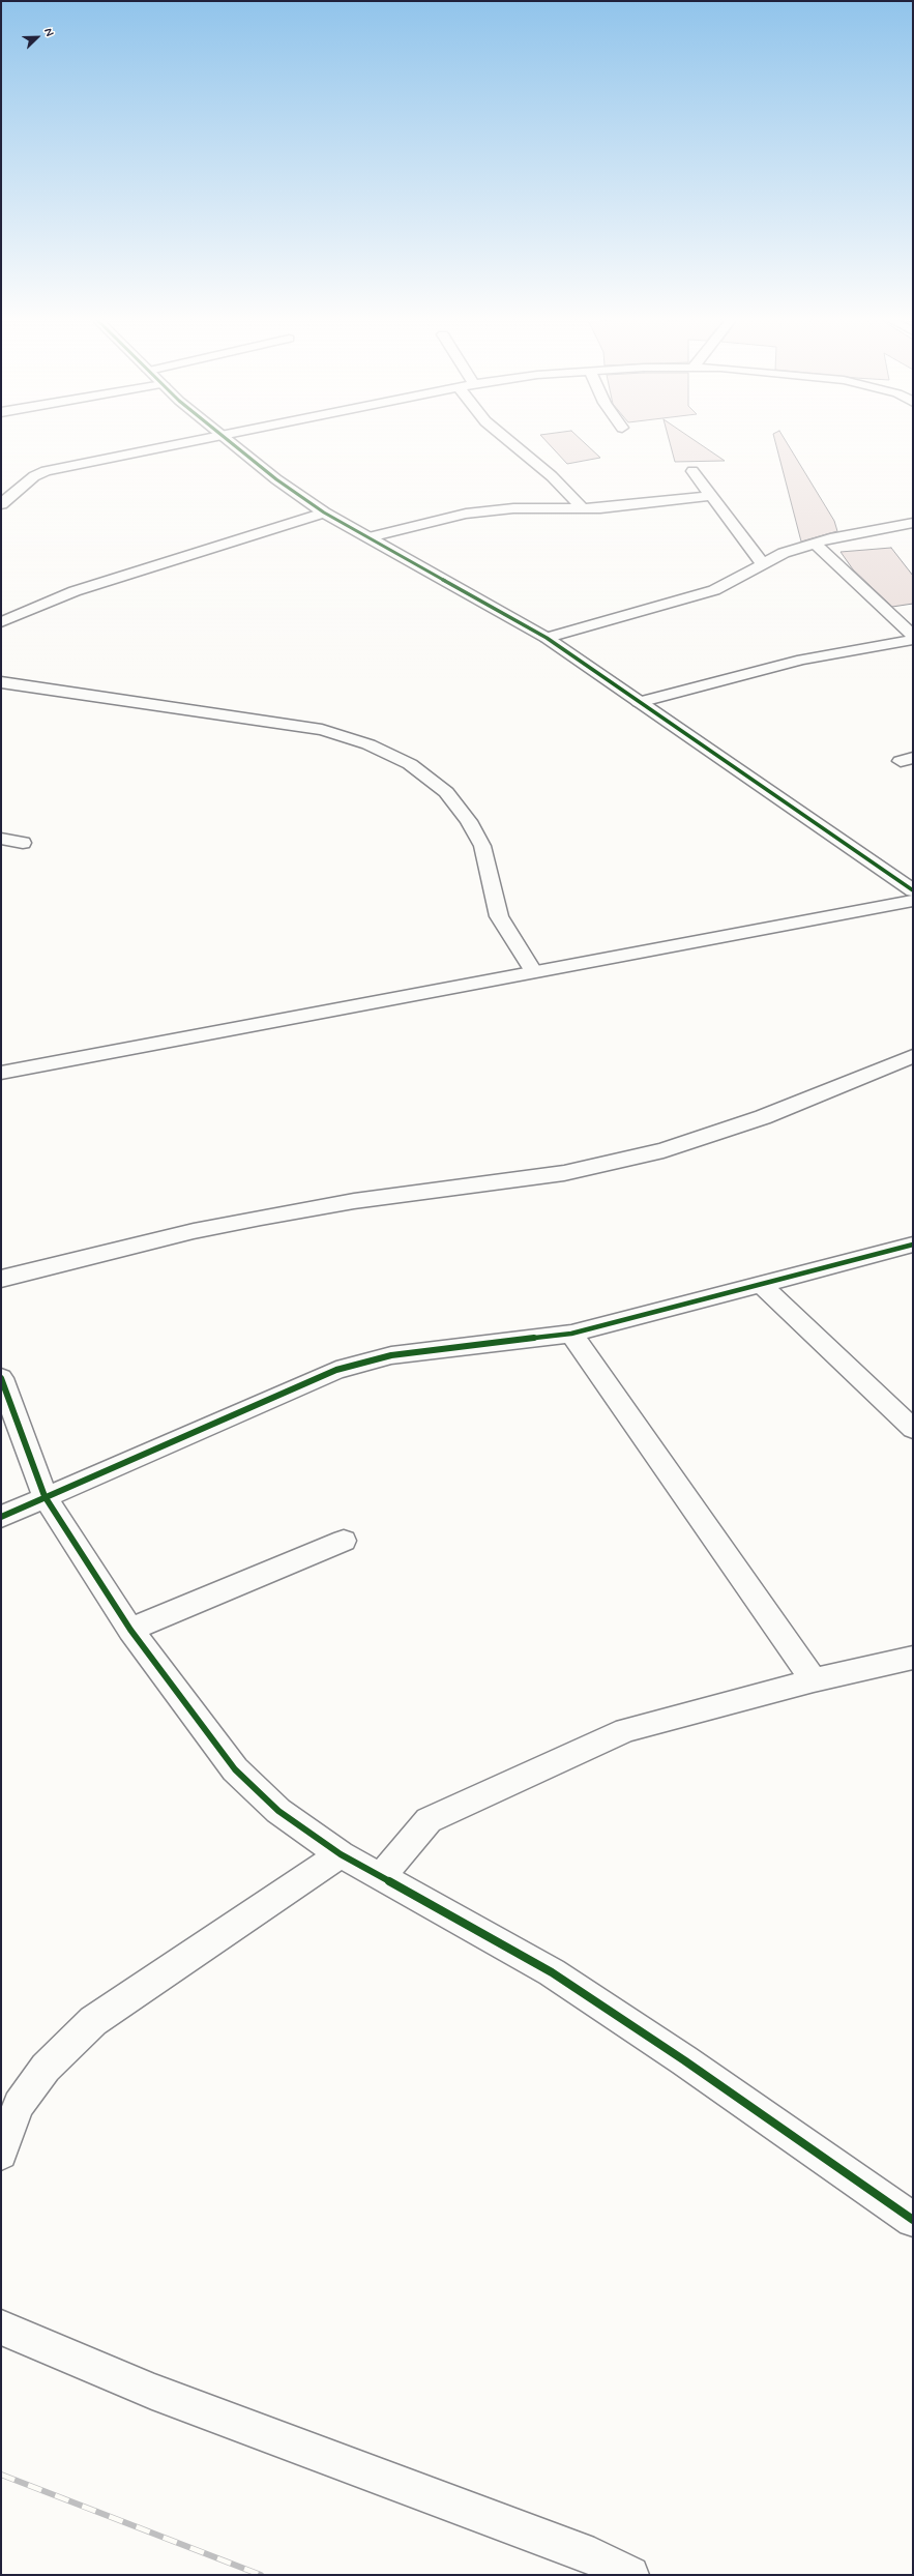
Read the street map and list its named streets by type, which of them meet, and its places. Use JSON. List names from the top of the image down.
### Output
{
  "north": "top right"
}
